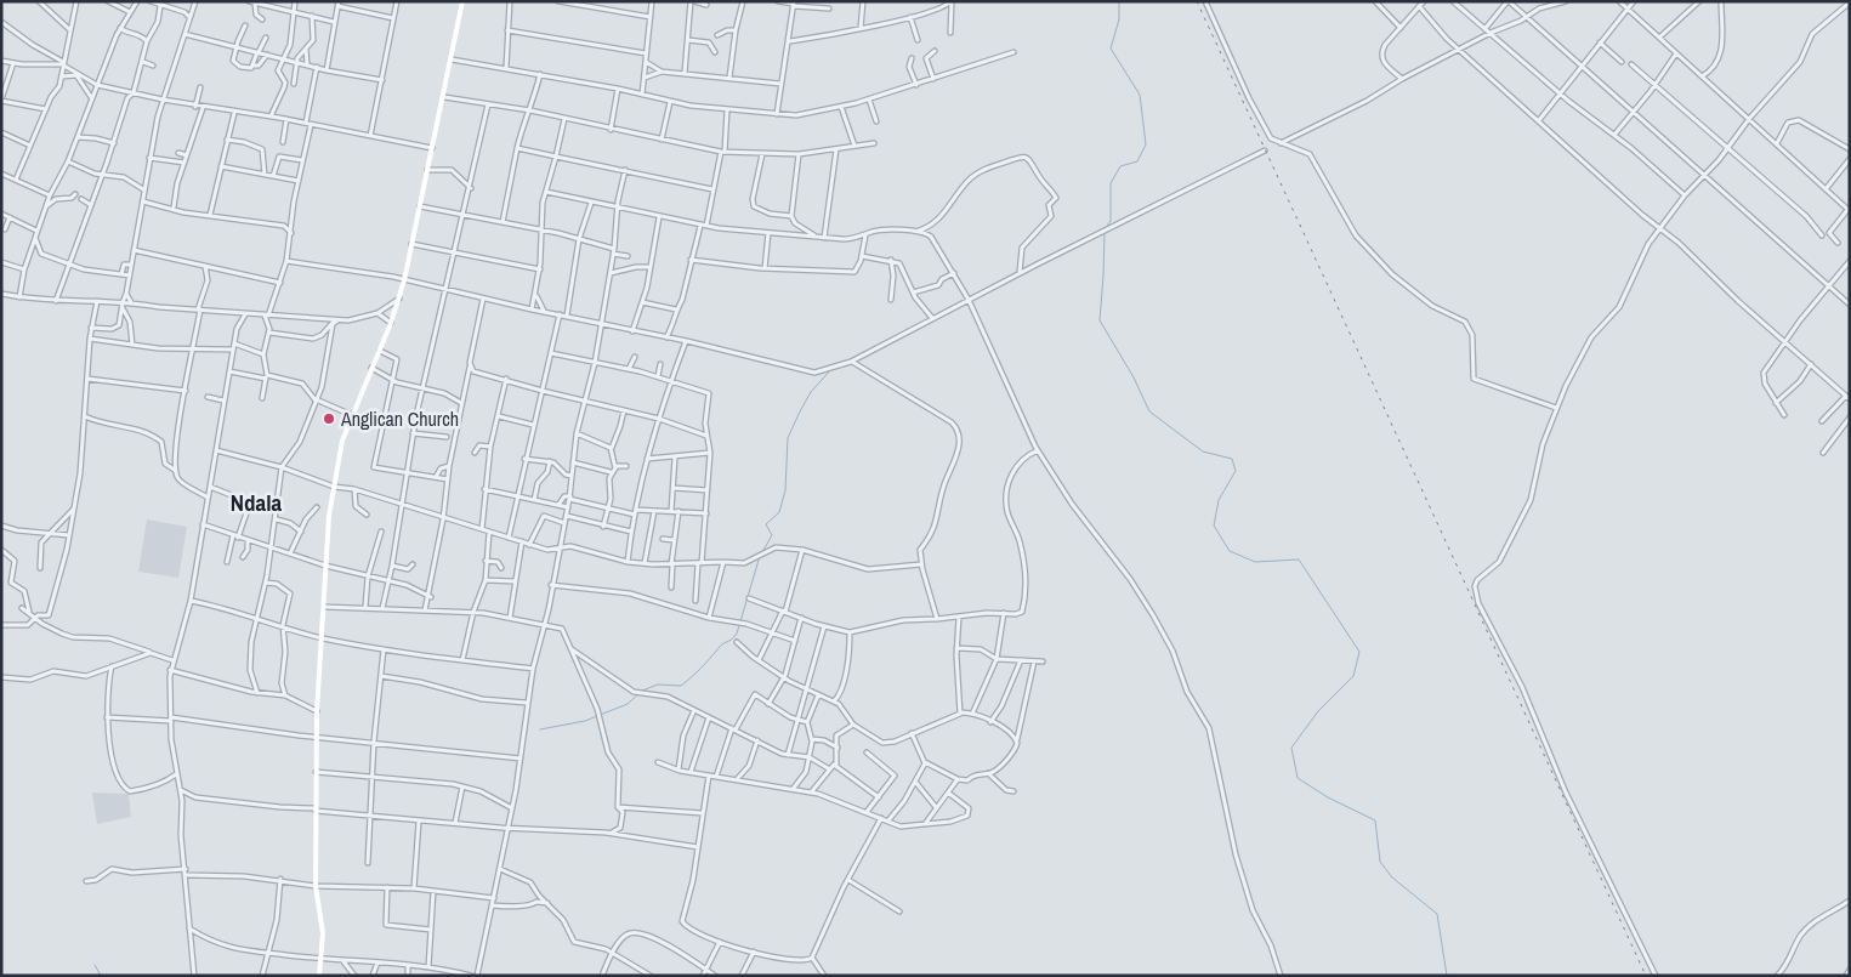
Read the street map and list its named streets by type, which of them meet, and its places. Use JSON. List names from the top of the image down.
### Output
{
  "districts": ["Ndala"],
  "places": ["Anglican Church"]
}
